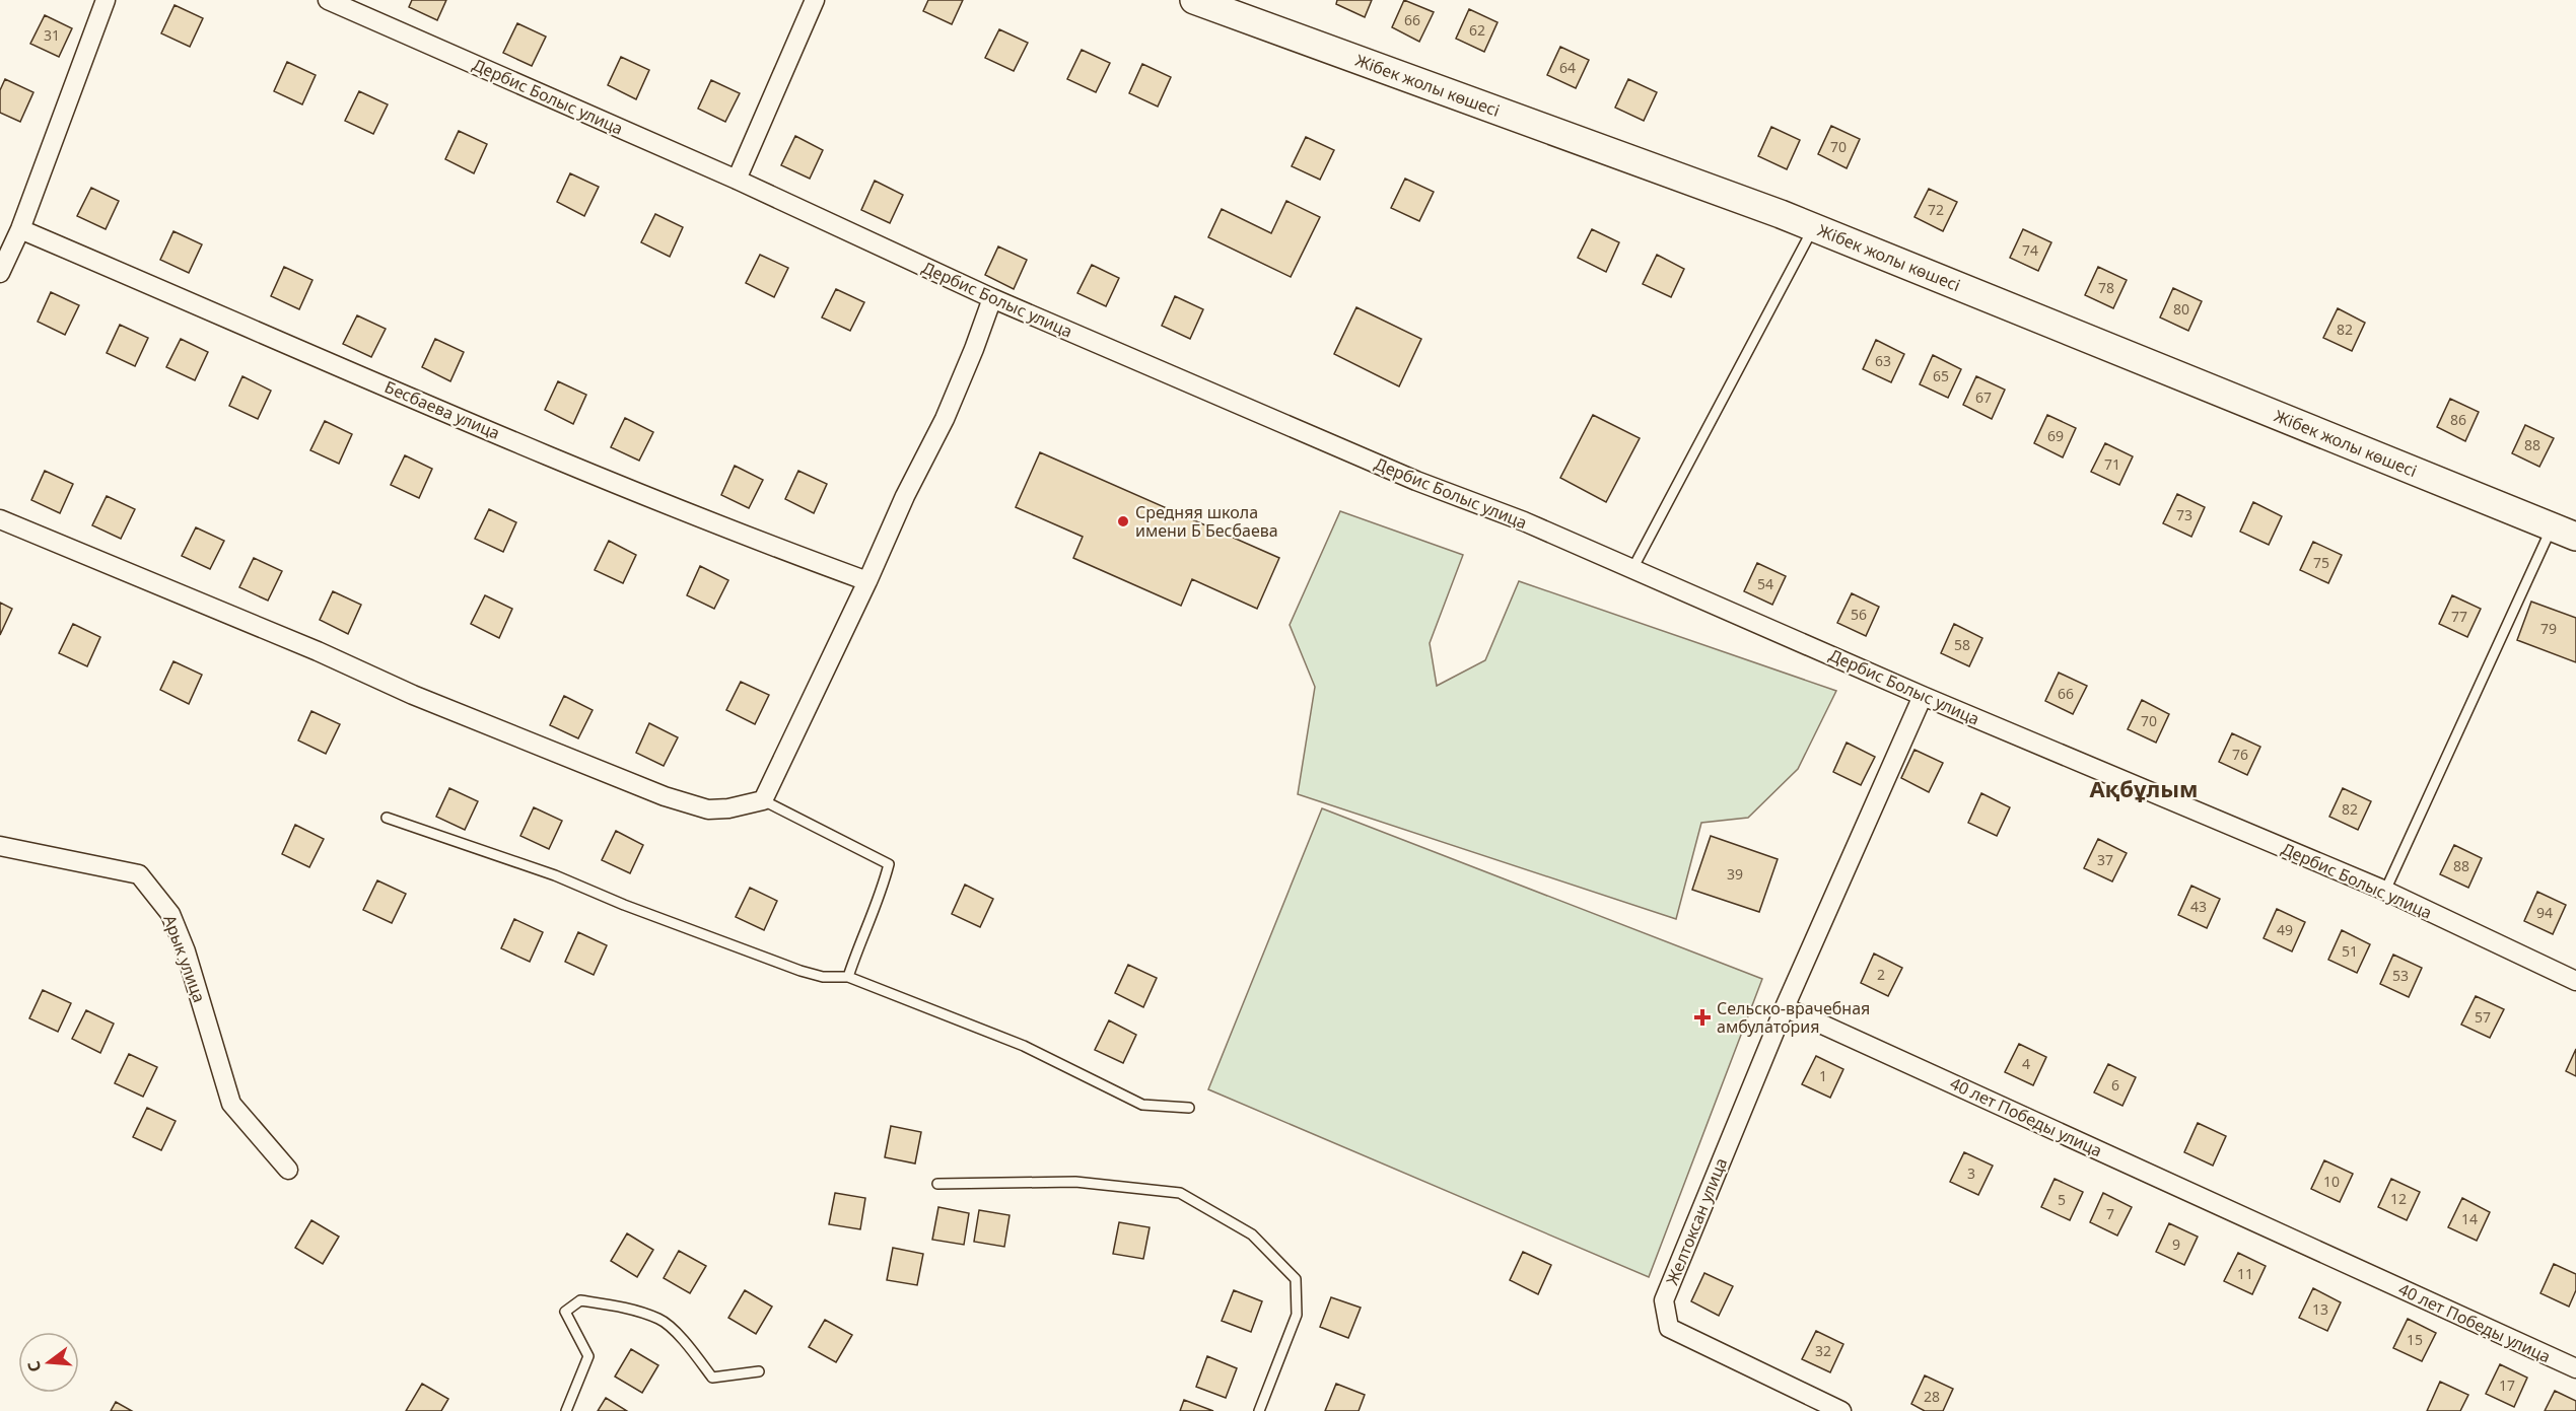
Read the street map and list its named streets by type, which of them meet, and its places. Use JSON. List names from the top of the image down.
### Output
{
  "streets": {
    "street": [
      "Жібек жолы көшесі",
      "Дербис Болыс улица",
      "Бесбаева улица",
      "Арык улица",
      "40 лет Победы улица",
      "Желтоксан улица"
    ]
  },
  "crossings": [
    ["40 лет Победы улица", "Желтоксан улица"]
  ],
  "districts": ["Ақбұлым"],
  "places": {
    "other": ["Средняя школа имени Б Бесбаева"],
    "health": ["Сельско-врачебная амбулатория"]
  },
  "house_numbers": [
    "66",
    "62",
    "31",
    "64",
    "70",
    "72",
    "74",
    "78",
    "80",
    "82",
    "63",
    "65",
    "67",
    "86",
    "69",
    "88",
    "71",
    "73",
    "75",
    "54",
    "56",
    "77",
    "79",
    "58",
    "66",
    "70",
    "76",
    "82",
    "37",
    "88",
    "39",
    "43",
    "94",
    "49",
    "51",
    "2",
    "53",
    "57",
    "4",
    "1",
    "6",
    "3",
    "10",
    "12",
    "5",
    "7",
    "14",
    "9",
    "11",
    "13",
    "15",
    "32",
    "17",
    "28"
  ],
  "north": "left"
}
